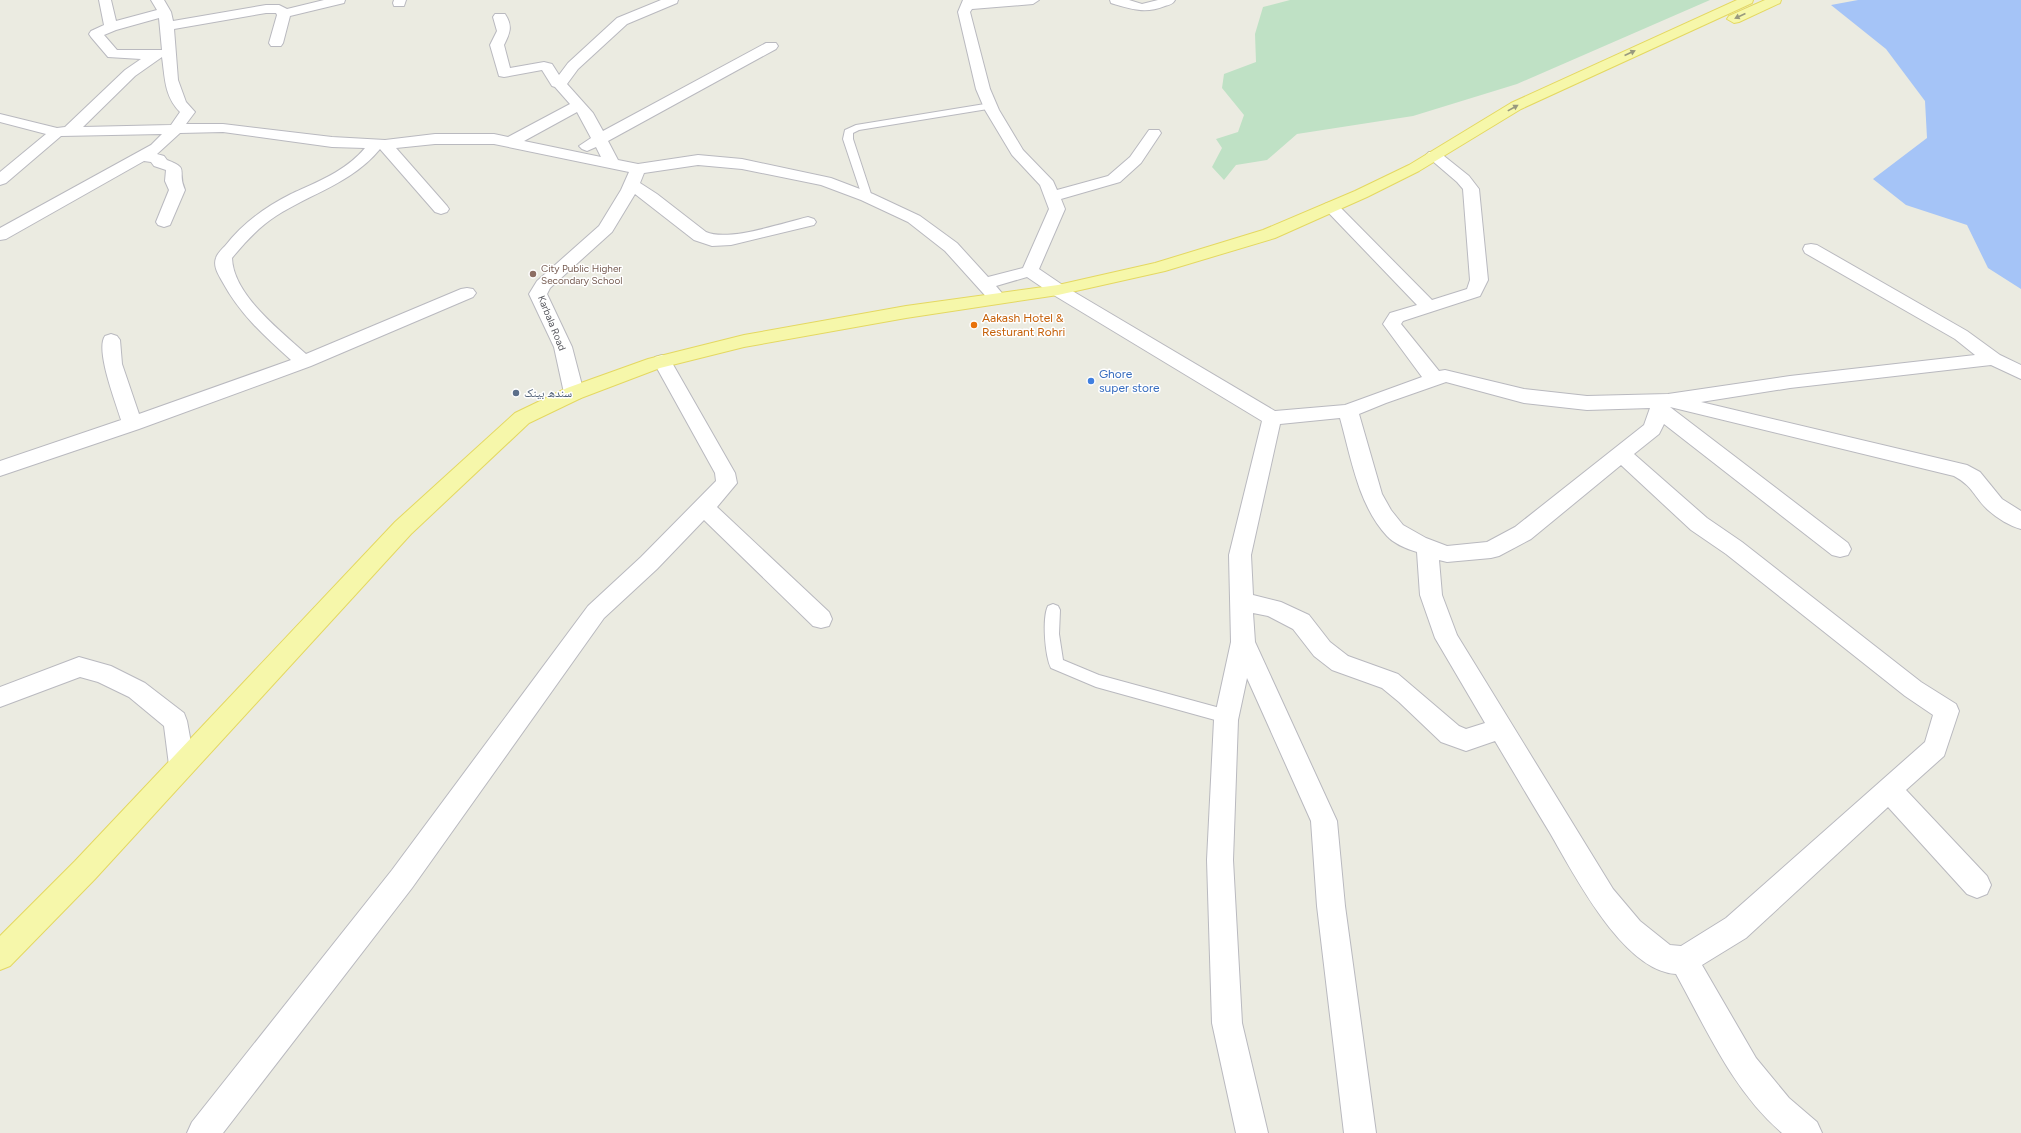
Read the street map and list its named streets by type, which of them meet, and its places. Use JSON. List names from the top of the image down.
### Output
{
  "streets": {
    "street": ["Karbala Road"]
  },
  "places": [
    "City Public Higher Secondary School",
    "Aakash Hotel & Resturant Rohri",
    "Ghore super store",
    "سندھ بینک"
  ]
}
